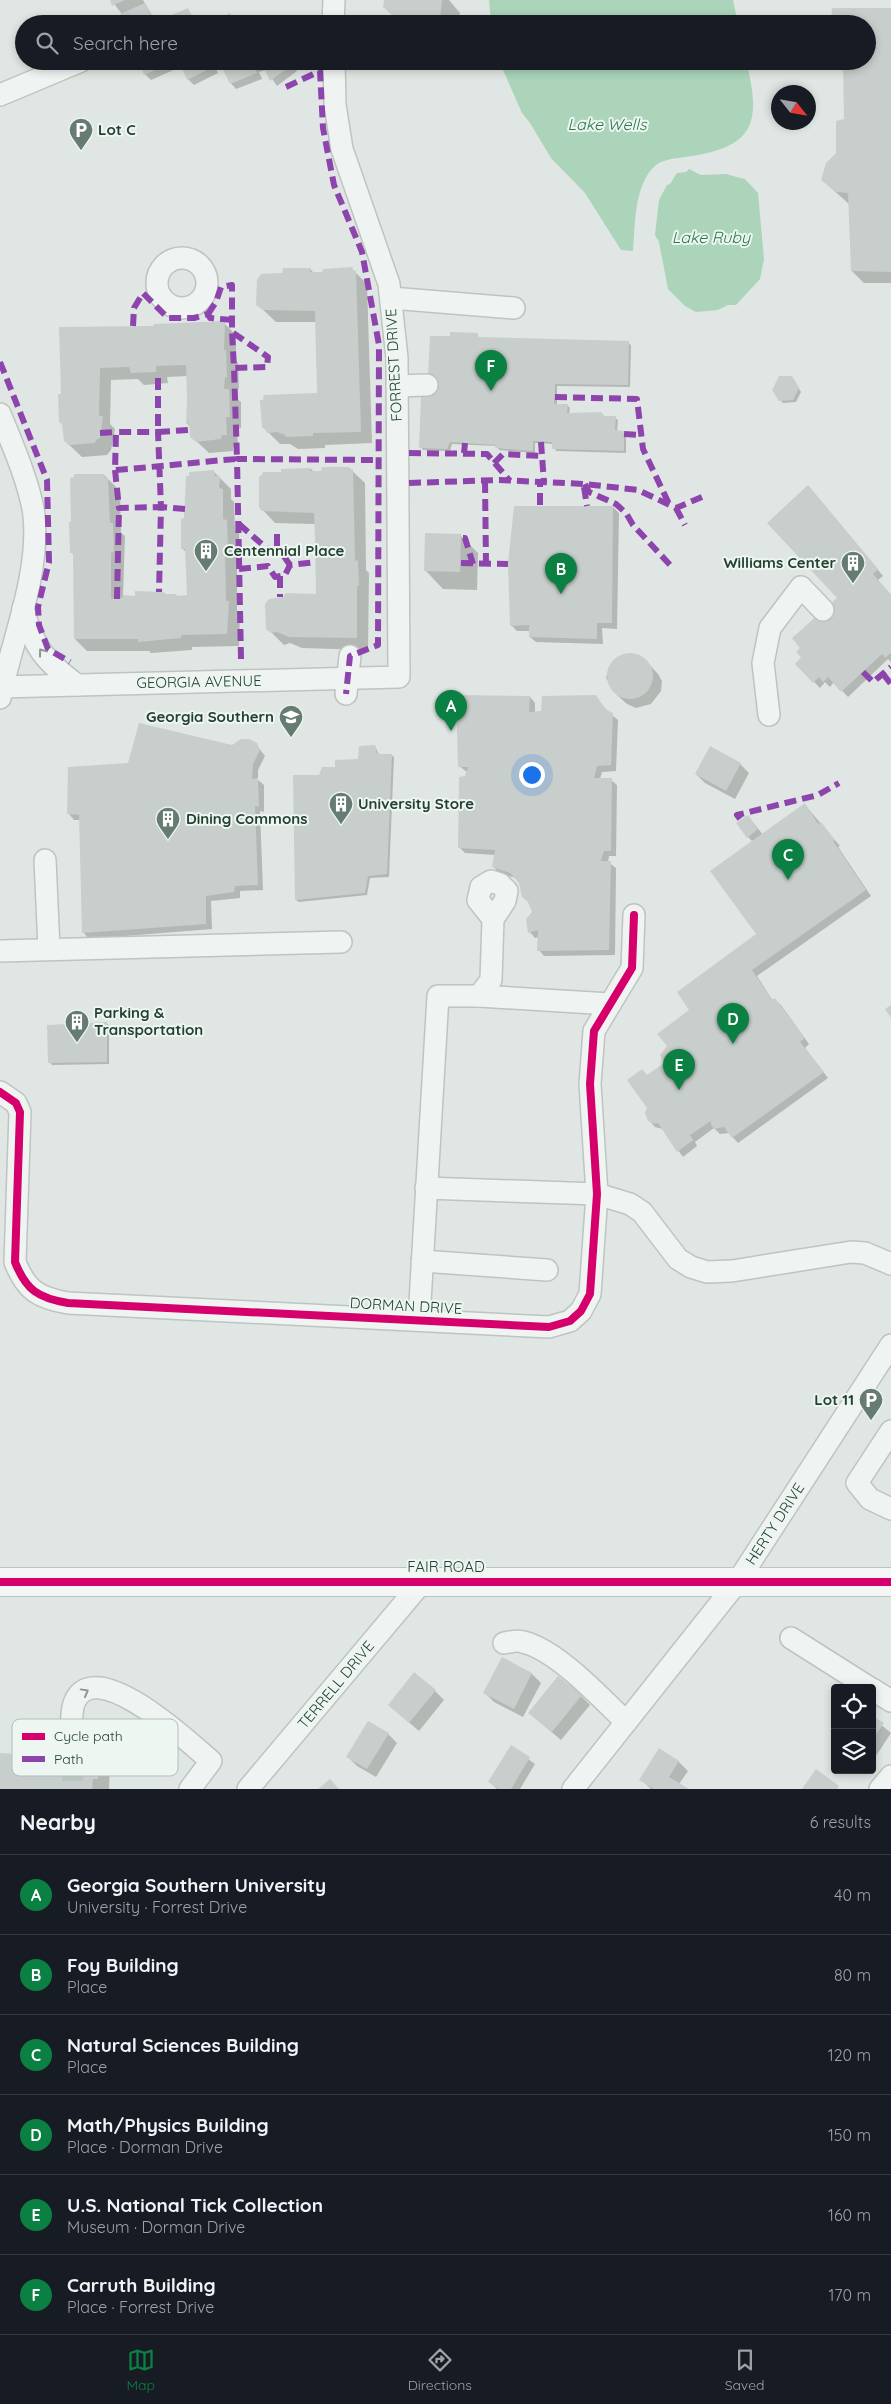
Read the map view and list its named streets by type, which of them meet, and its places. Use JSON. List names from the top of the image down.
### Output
{
  "streets": {
    "main road": ["FAIR ROAD"],
    "street": [
      "FORREST DRIVE",
      "GEORGIA AVENUE",
      "DORMAN DRIVE",
      "HERTY DRIVE",
      "TERRELL DRIVE"
    ]
  },
  "crossings": [
    ["FORREST DRIVE", "GEORGIA AVENUE"],
    ["HERTY DRIVE", "FAIR ROAD"],
    ["FAIR ROAD", "TERRELL DRIVE"]
  ],
  "water": ["Lake Wells", "Lake Ruby"],
  "places": {
    "parking": ["Lot C", "Lot 11"],
    "building": [
      "Centennial Place",
      "Williams Center",
      "University Store",
      "Dining Commons",
      "Parking & Transportation"
    ],
    "school or university": ["Georgia Southern"]
  },
  "legend": ["Cycle path", "Path"],
  "north": "bottom right",
  "page": {
    "search": "Search here",
    "pins": [
      "F",
      "B",
      "A",
      "C",
      "D",
      "E"
    ],
    "heading": ["Nearby", "6 results"],
    "list": [
      {
        "mark": "A",
        "name": "Georgia Southern University",
        "note": "University · Forrest Drive",
        "value": "40 m"
      },
      {
        "mark": "B",
        "name": "Foy Building",
        "note": "Place",
        "value": "80 m"
      },
      {
        "mark": "C",
        "name": "Natural Sciences Building",
        "note": "Place",
        "value": "120 m"
      },
      {
        "mark": "D",
        "name": "Math/Physics Building",
        "note": "Place · Dorman Drive",
        "value": "150 m"
      },
      {
        "mark": "E",
        "name": "U.S. National Tick Collection",
        "note": "Museum · Dorman Drive",
        "value": "160 m"
      },
      {
        "mark": "F",
        "name": "Carruth Building",
        "note": "Place · Forrest Drive",
        "value": "170 m"
      }
    ],
    "nav": ["Map", "Directions", "Saved"]
  }
}
